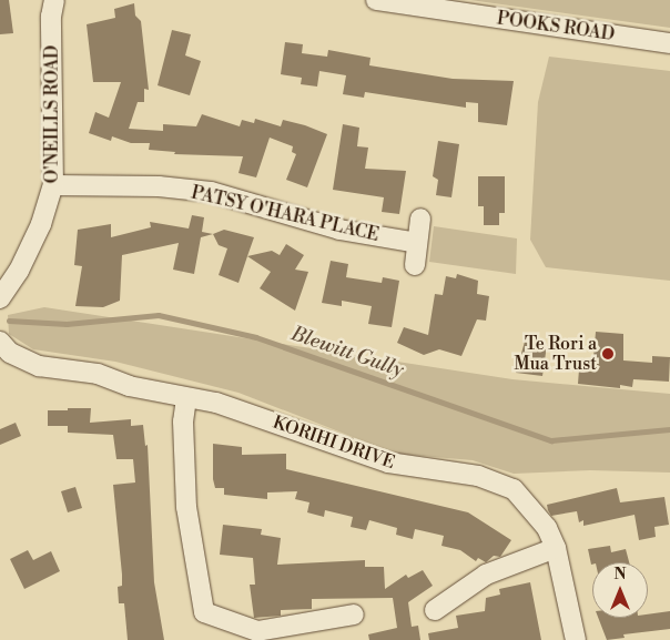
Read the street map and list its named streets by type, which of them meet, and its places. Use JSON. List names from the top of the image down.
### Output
{
  "streets": {
    "street": [
      "POOKS ROAD",
      "O'NEILLS ROAD",
      "PATSY O'HARA PLACE",
      "KORIHI DRIVE"
    ]
  },
  "crossings": [
    ["O'NEILLS ROAD", "PATSY O'HARA PLACE"]
  ],
  "water": ["Blewitt Gully"],
  "places": ["Te Rori a Mua Trust"],
  "north": "top"
}
